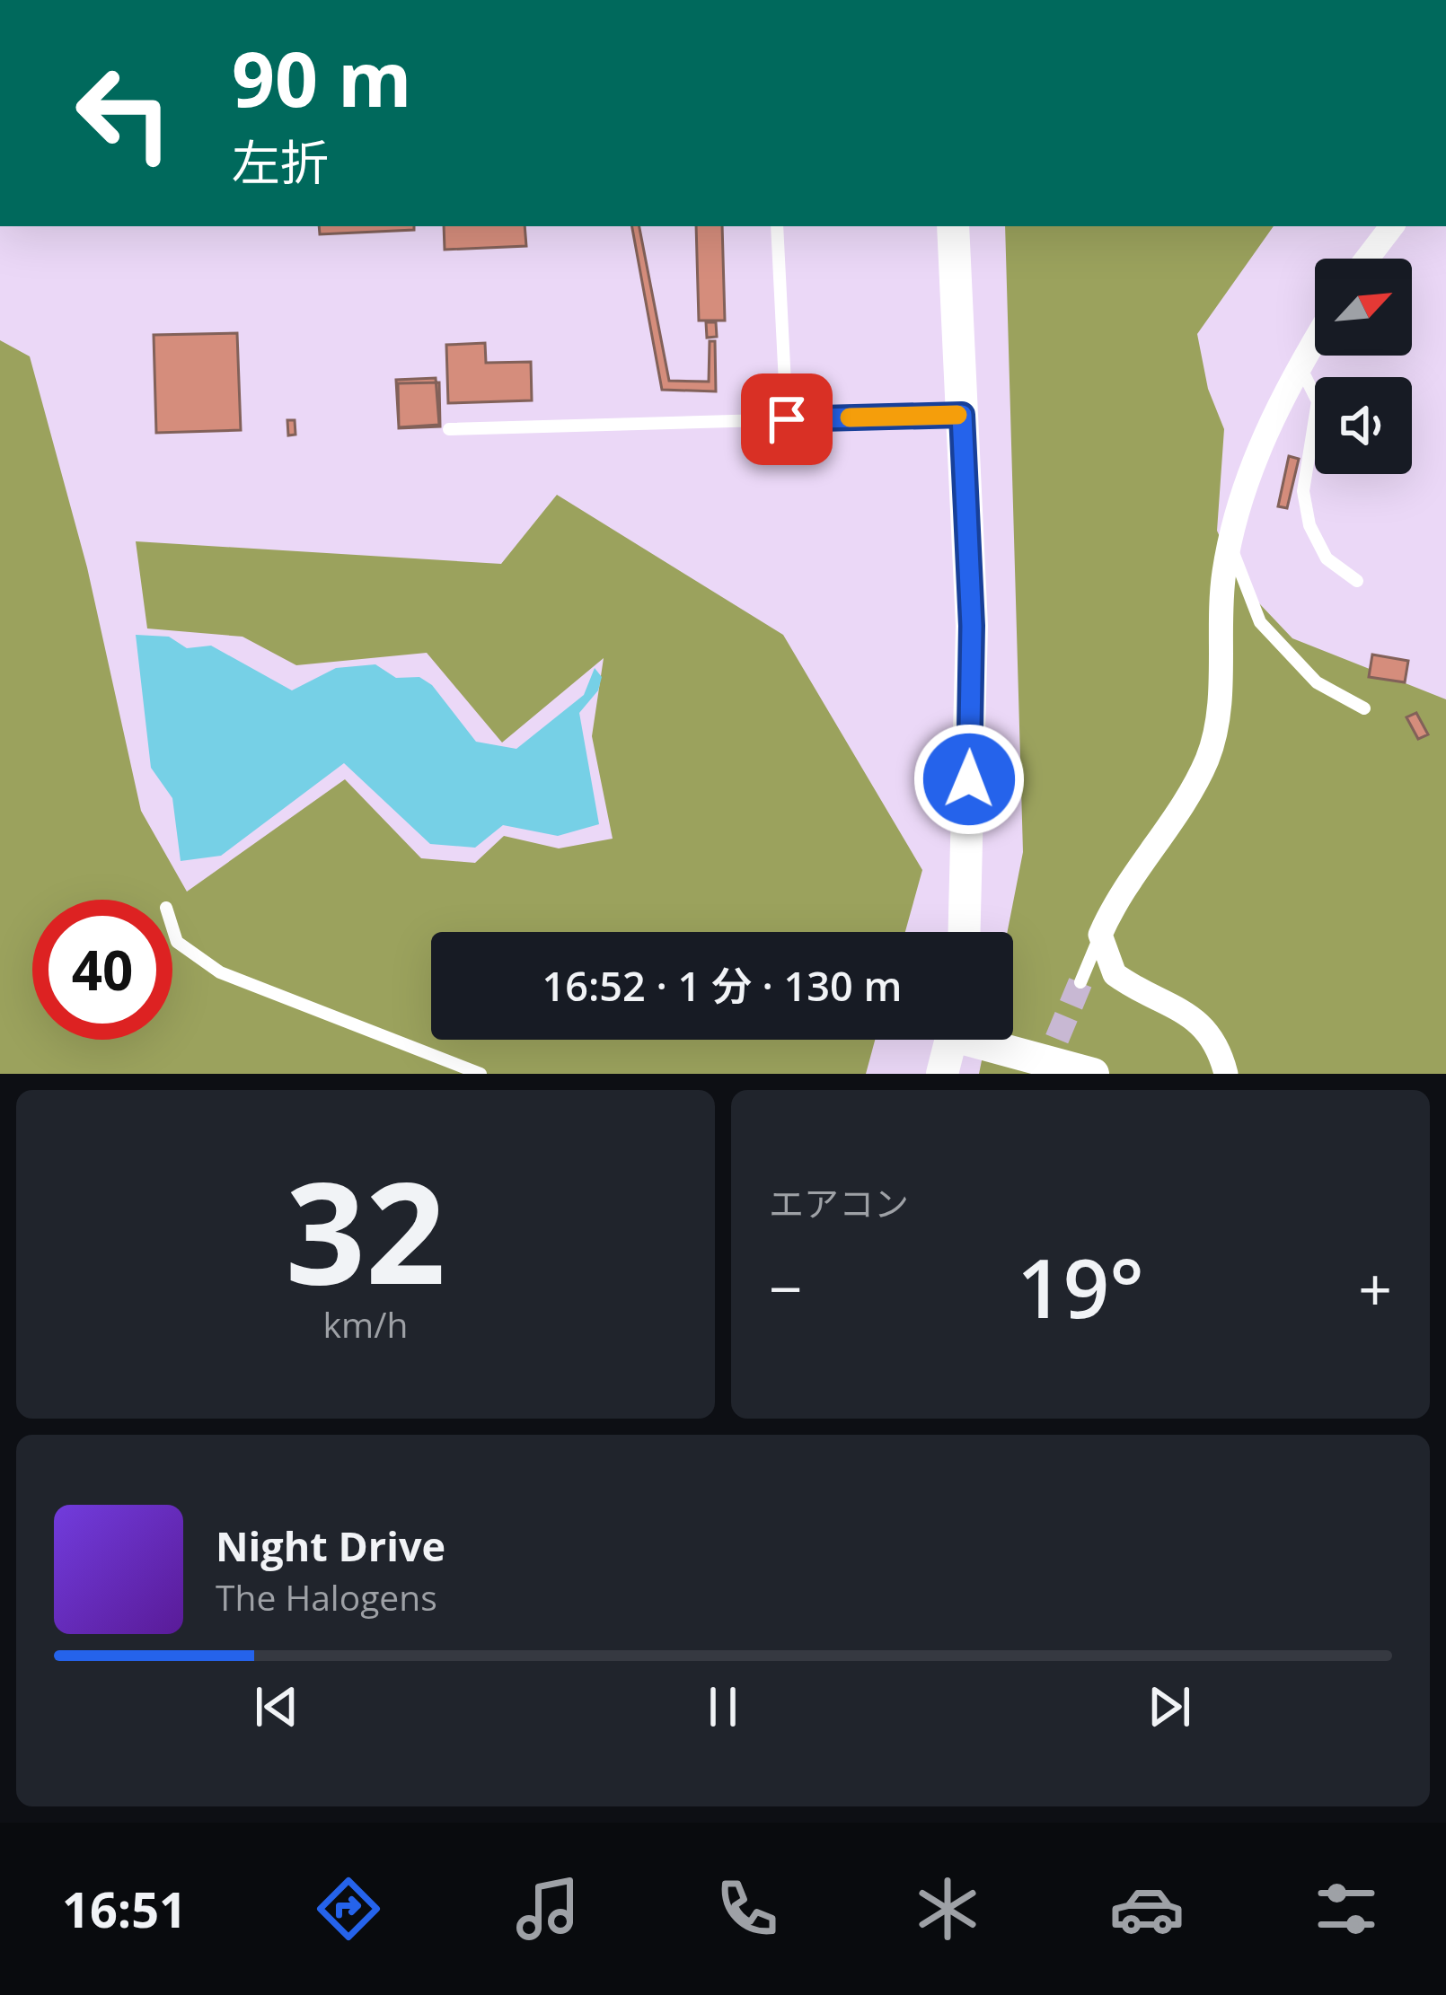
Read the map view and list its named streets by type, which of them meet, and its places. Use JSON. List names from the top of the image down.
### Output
{
  "north": "top right",
  "page": {
    "turn": ["90 m", "左折"],
    "limit": "40",
    "trip": "16:52 · 1 分 · 130 m",
    "tile": [
      ["32", "km/h"],
      "エアコン"
    ],
    "heat": ["−", "19°", "+"],
    "song": ["Night Drive", "The Halogens"],
    "tabs": "16:51"
  }
}
